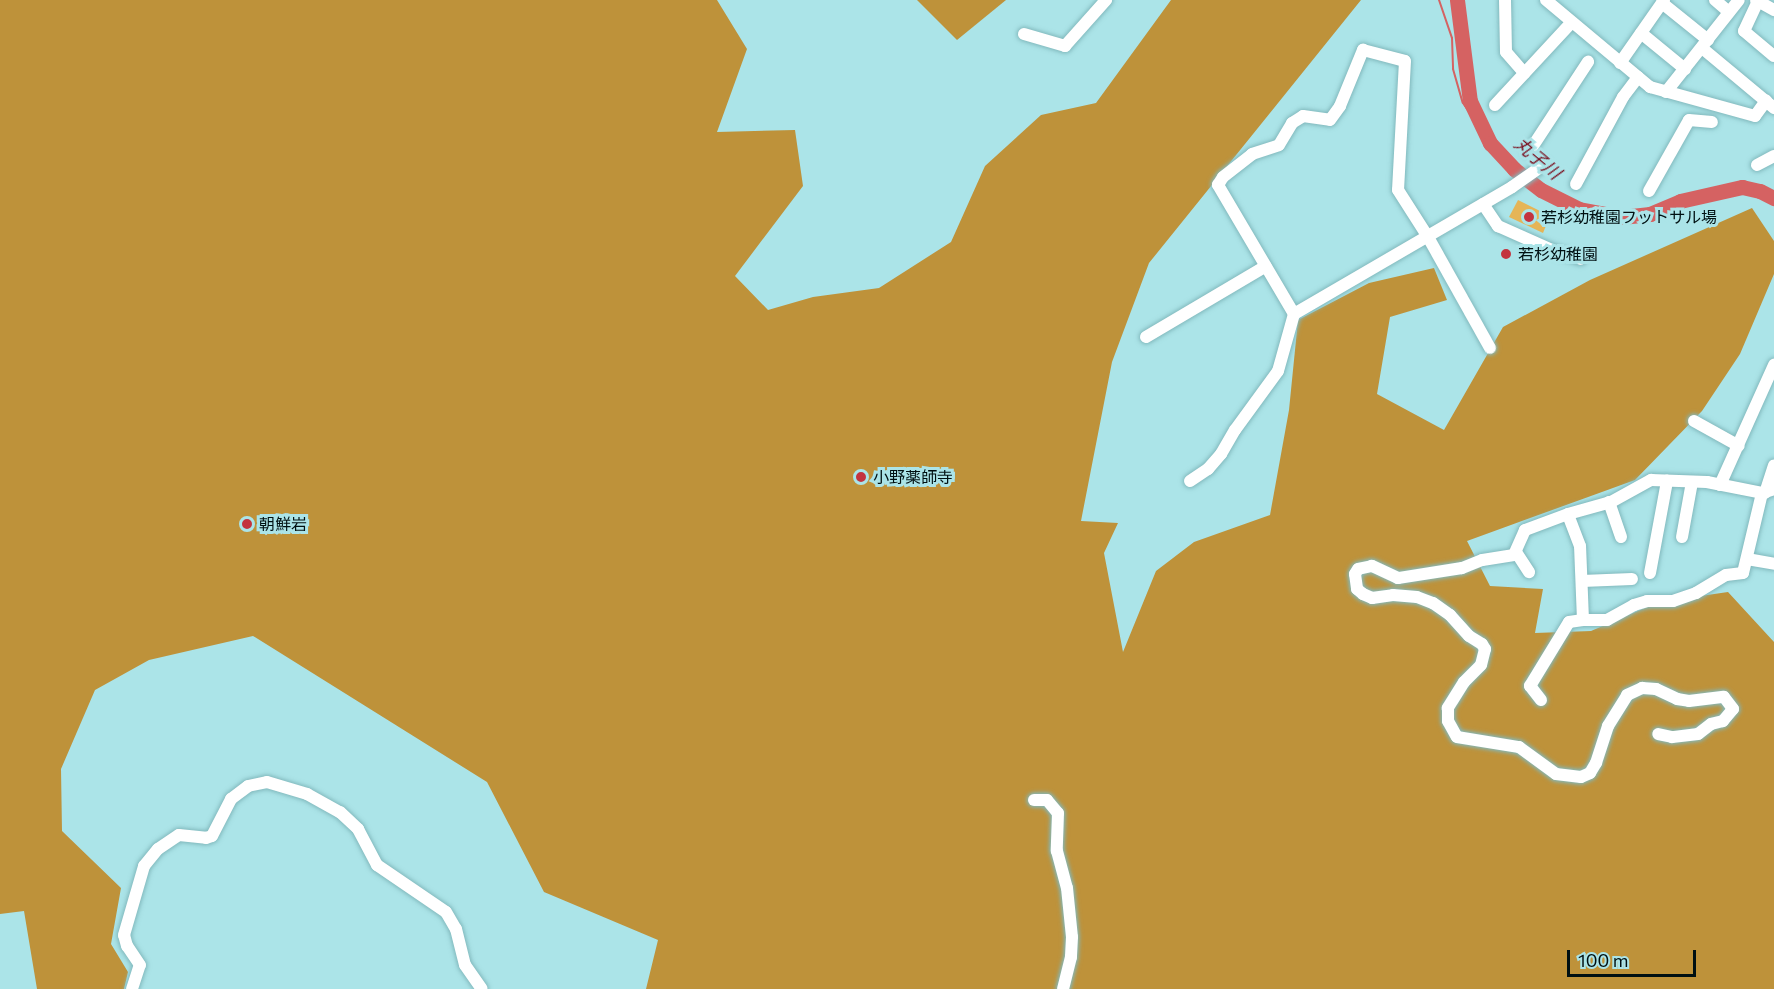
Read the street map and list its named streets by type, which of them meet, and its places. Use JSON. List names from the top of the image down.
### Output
{
  "water": ["丸子川"],
  "places": [
    "若杉幼稚園フットサル場",
    "若杉幼稚園",
    "小野薬師寺",
    "朝鮮岩"
  ],
  "scale_bar": "100 m"
}
